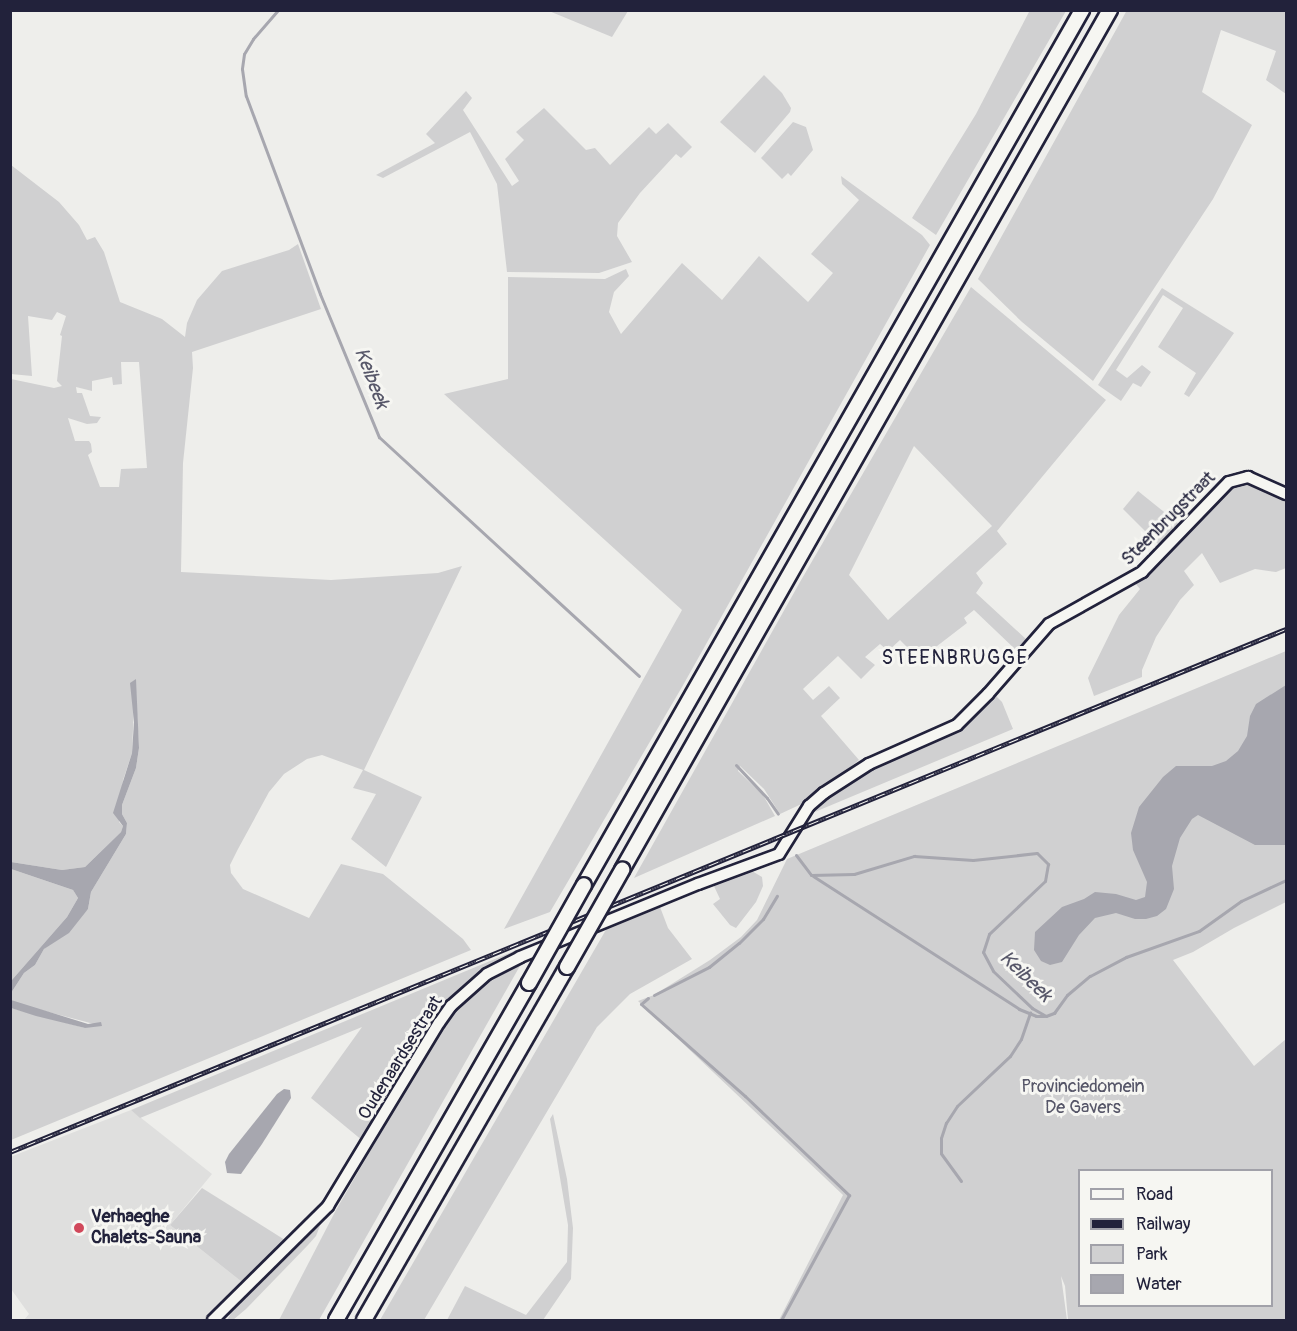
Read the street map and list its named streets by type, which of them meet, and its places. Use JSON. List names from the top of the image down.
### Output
{
  "streets": {
    "street": ["Steenbrugstraat", "Oudenaardsestraat"]
  },
  "crossings": [
    ["Steenbrugstraat", "Oudenaardsestraat"]
  ],
  "districts": ["STEENBRUGGE"],
  "water": ["Keibeek"],
  "parks": ["Provinciedomein De Gavers"],
  "places": ["Verhaeghe Chalets-Sauna"],
  "legend": [
    "Road",
    "Railway",
    "Park",
    "Water"
  ]
}
